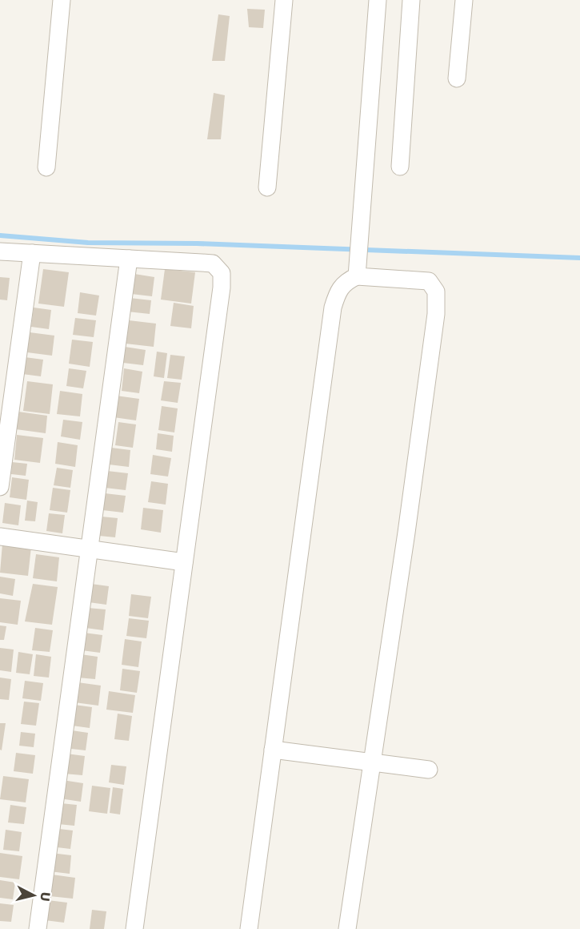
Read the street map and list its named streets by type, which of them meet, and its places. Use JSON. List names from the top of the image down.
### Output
{
  "north": "right"
}
